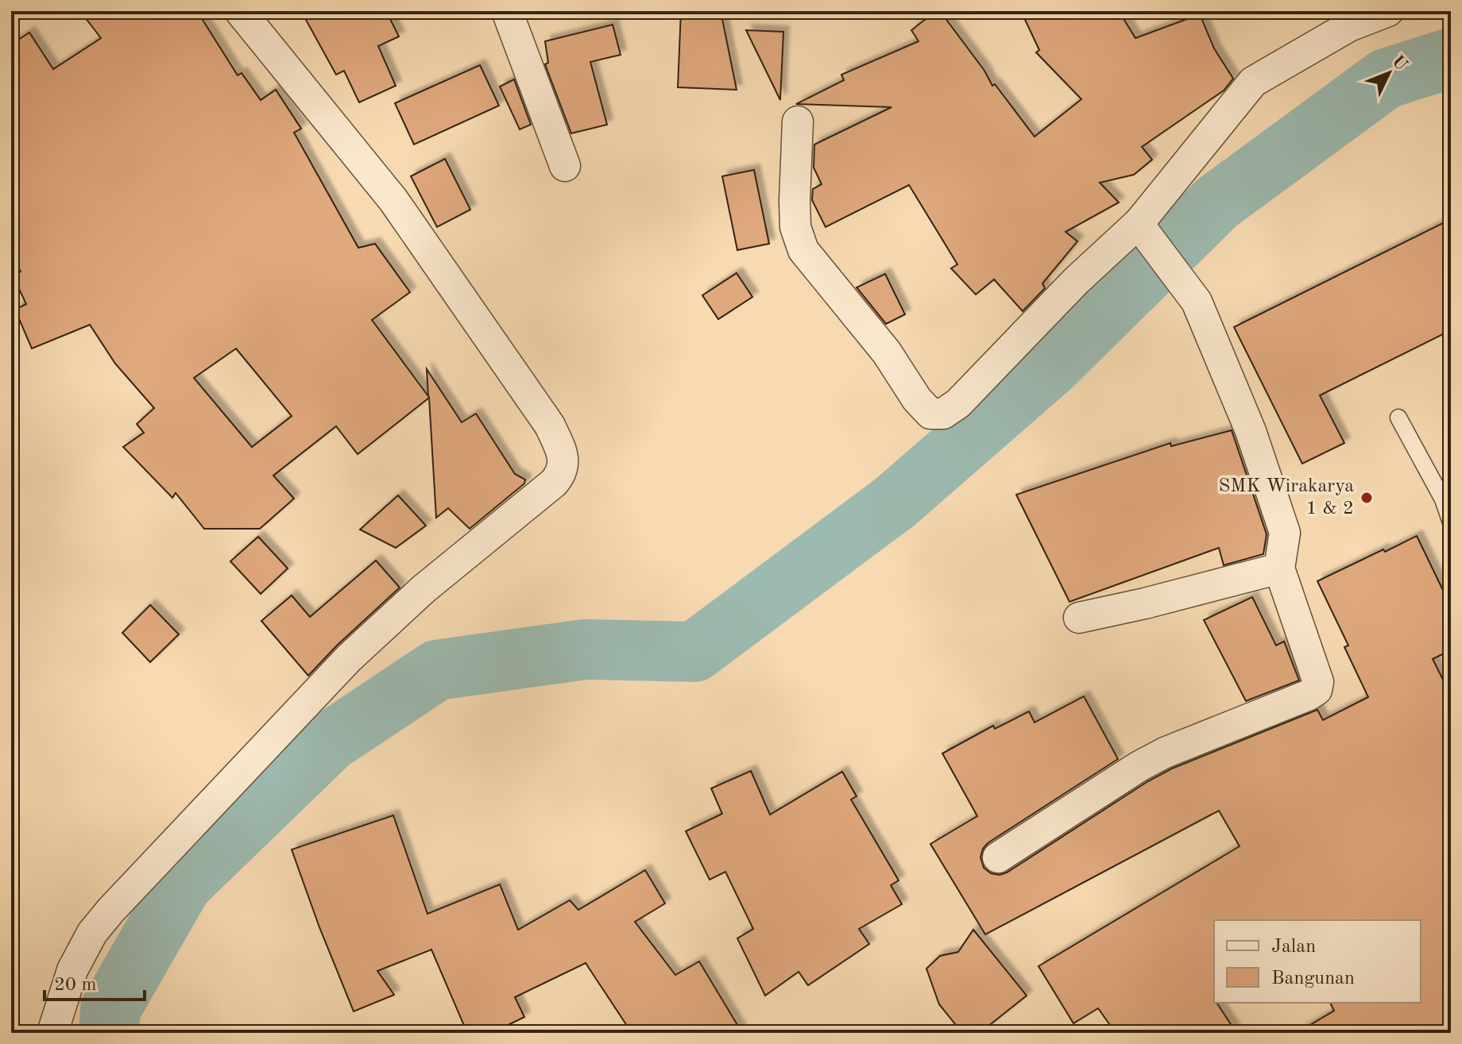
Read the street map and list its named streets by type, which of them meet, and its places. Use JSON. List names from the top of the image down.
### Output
{
  "places": ["SMK Wirakarya 1 & 2"],
  "legend": ["Jalan", "Bangunan"],
  "scale_bar": "20 m",
  "north": "top right"
}
